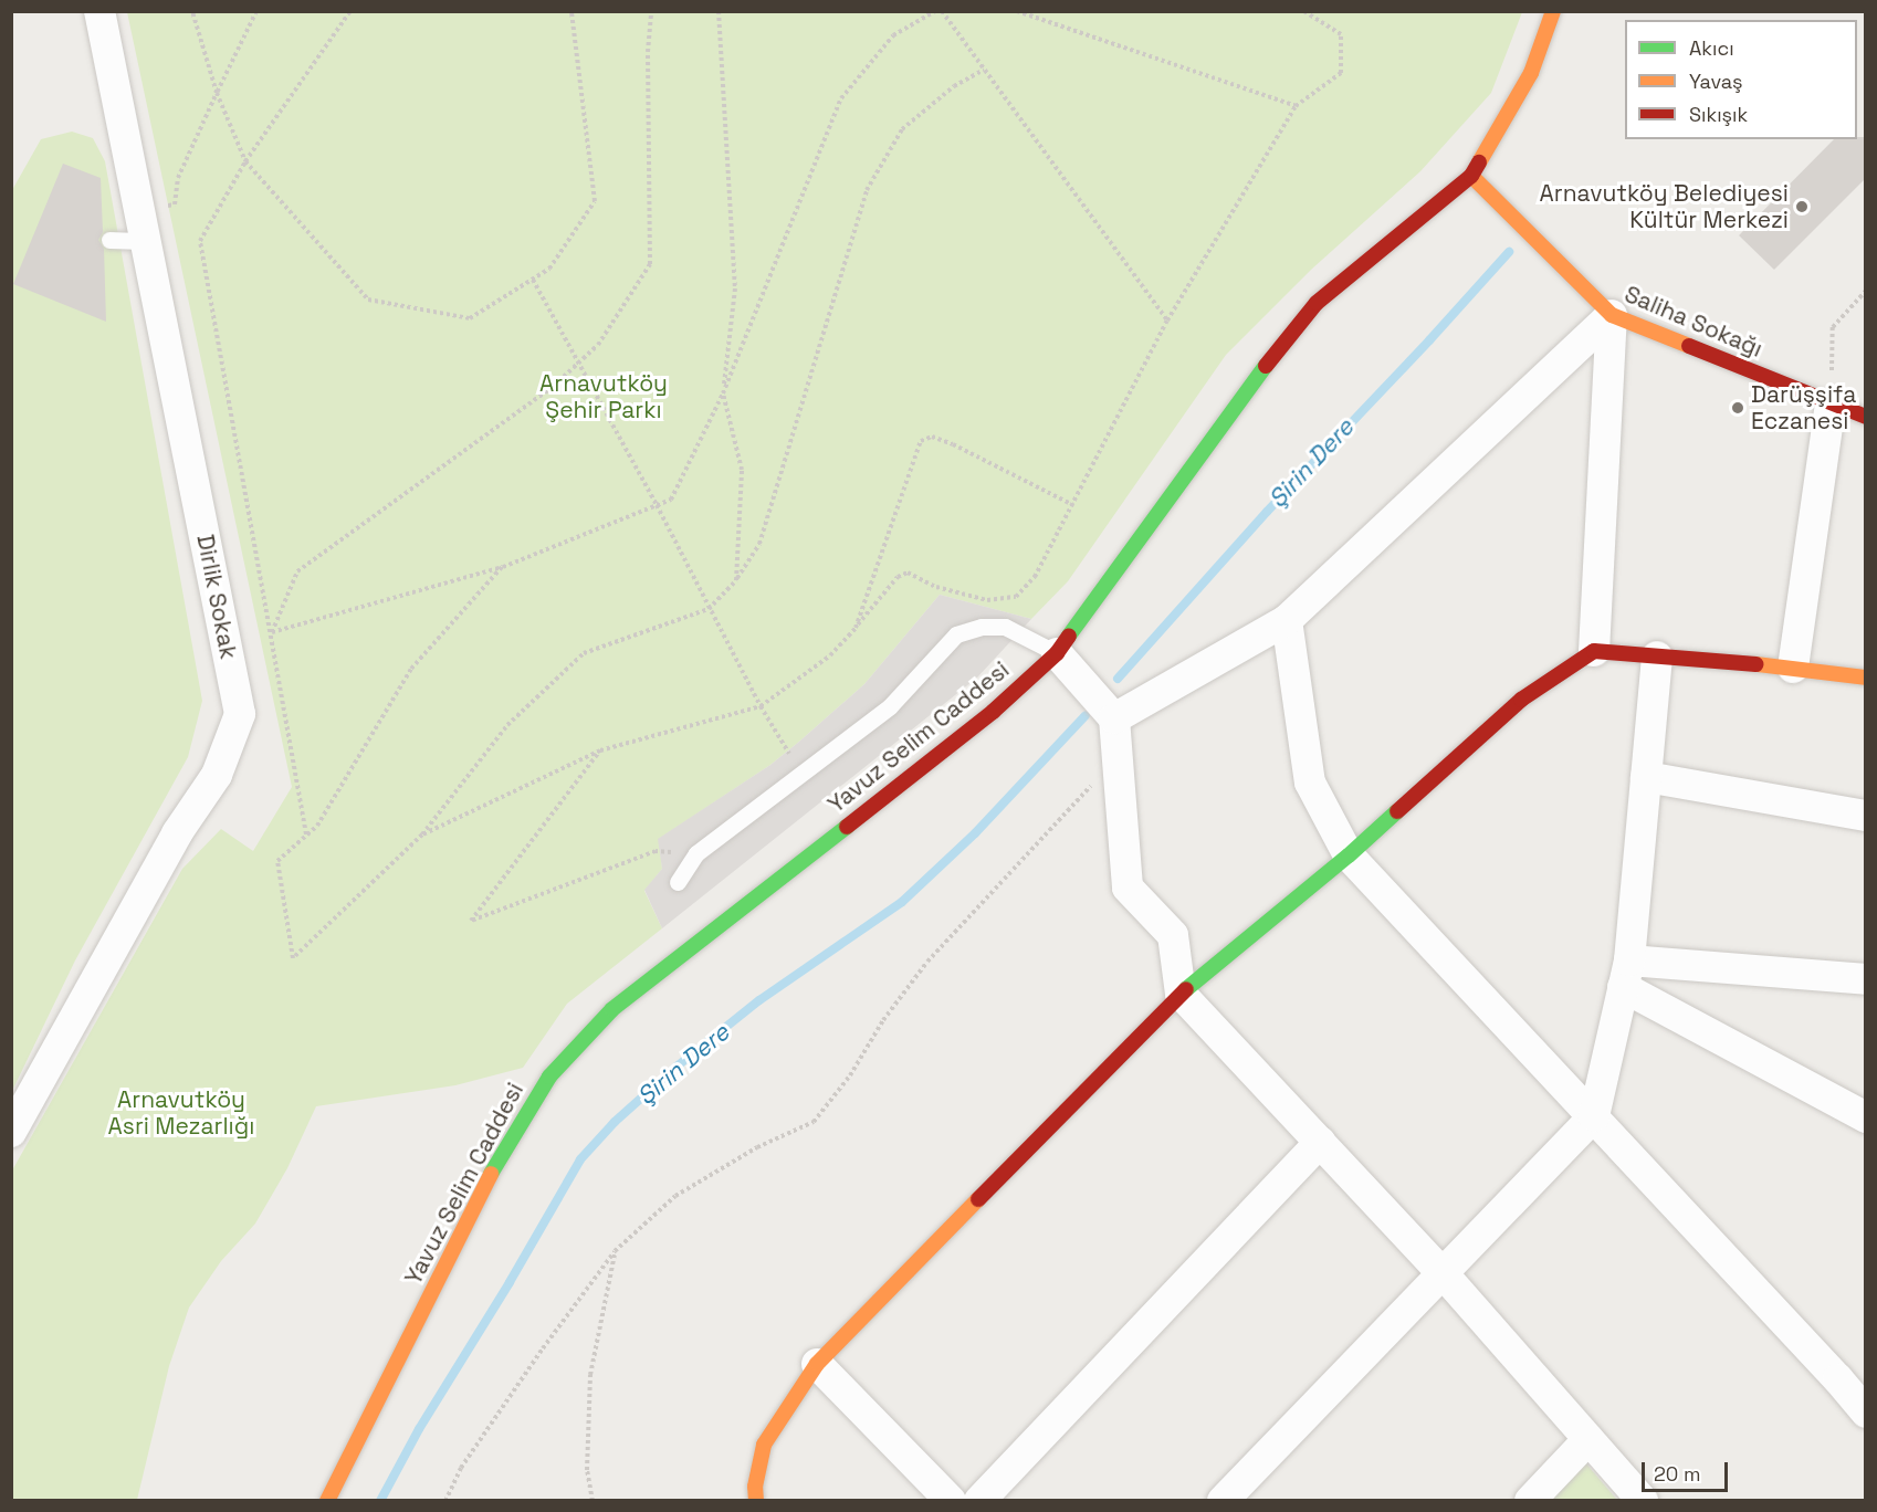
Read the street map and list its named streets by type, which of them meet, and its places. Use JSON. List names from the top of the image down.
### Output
{
  "streets": {
    "street": ["Saliha Sokağı", "Dirlik Sokak", "Yavuz Selim Caddesi"]
  },
  "crossings": [
    ["Saliha Sokağı", "Yavuz Selim Caddesi"]
  ],
  "water": ["Şirin Dere"],
  "parks": ["Arnavutköy Şehir Parkı", "Arnavutköy Asri Mezarlığı"],
  "places": ["Arnavutköy Belediyesi Kültür Merkezi", "Darüşşifa Eczanesi"],
  "legend": ["Akıcı", "Yavaş", "Sıkışık"],
  "scale_bar": "20 m"
}
